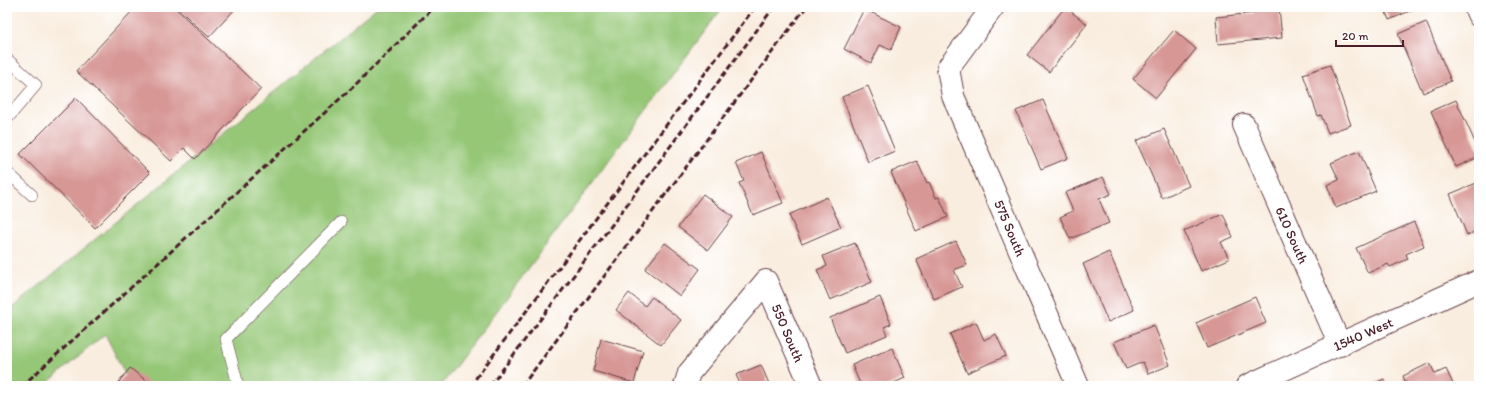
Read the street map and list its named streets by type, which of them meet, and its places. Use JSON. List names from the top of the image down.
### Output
{
  "streets": {
    "street": [
      "575 South",
      "610 South",
      "550 South",
      "1540 West"
    ]
  },
  "crossings": [
    ["610 South", "1540 West"]
  ],
  "scale_bar": "20 m"
}
